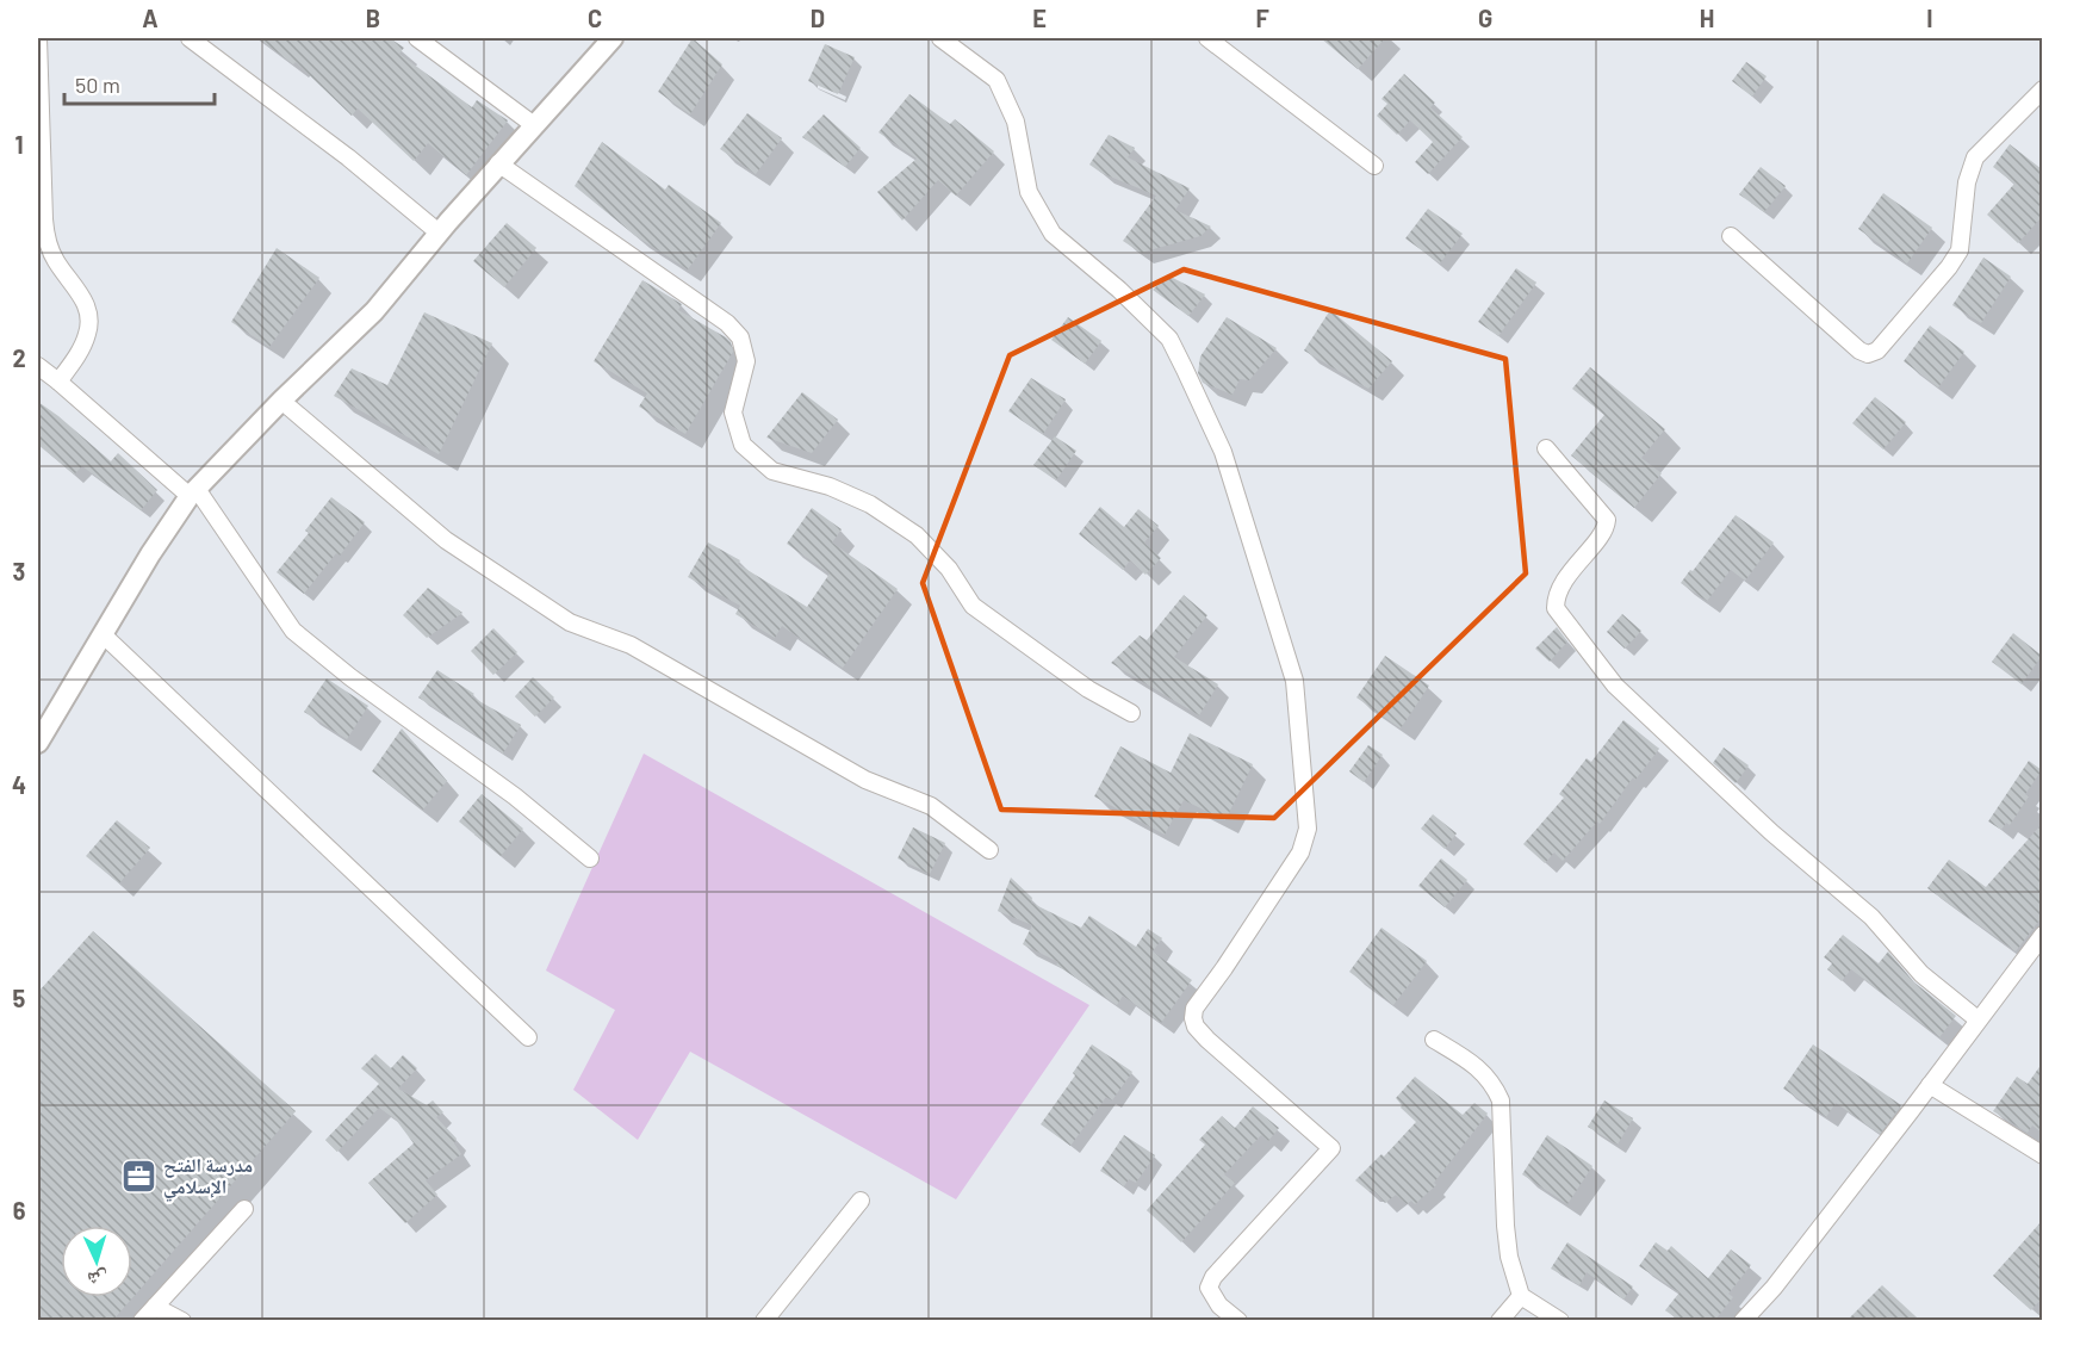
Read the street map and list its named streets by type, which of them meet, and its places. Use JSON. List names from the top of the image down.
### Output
{
  "places": {
    "office": ["مدرسة الفتح الإسلامي"]
  },
  "scale_bar": "50 m",
  "north": "bottom",
  "grid": {
    "columns": [
      "A",
      "B",
      "C",
      "D",
      "E",
      "F",
      "G",
      "H",
      "I"
    ],
    "rows": [
      "1",
      "2",
      "3",
      "4",
      "5",
      "6"
    ]
  }
}
